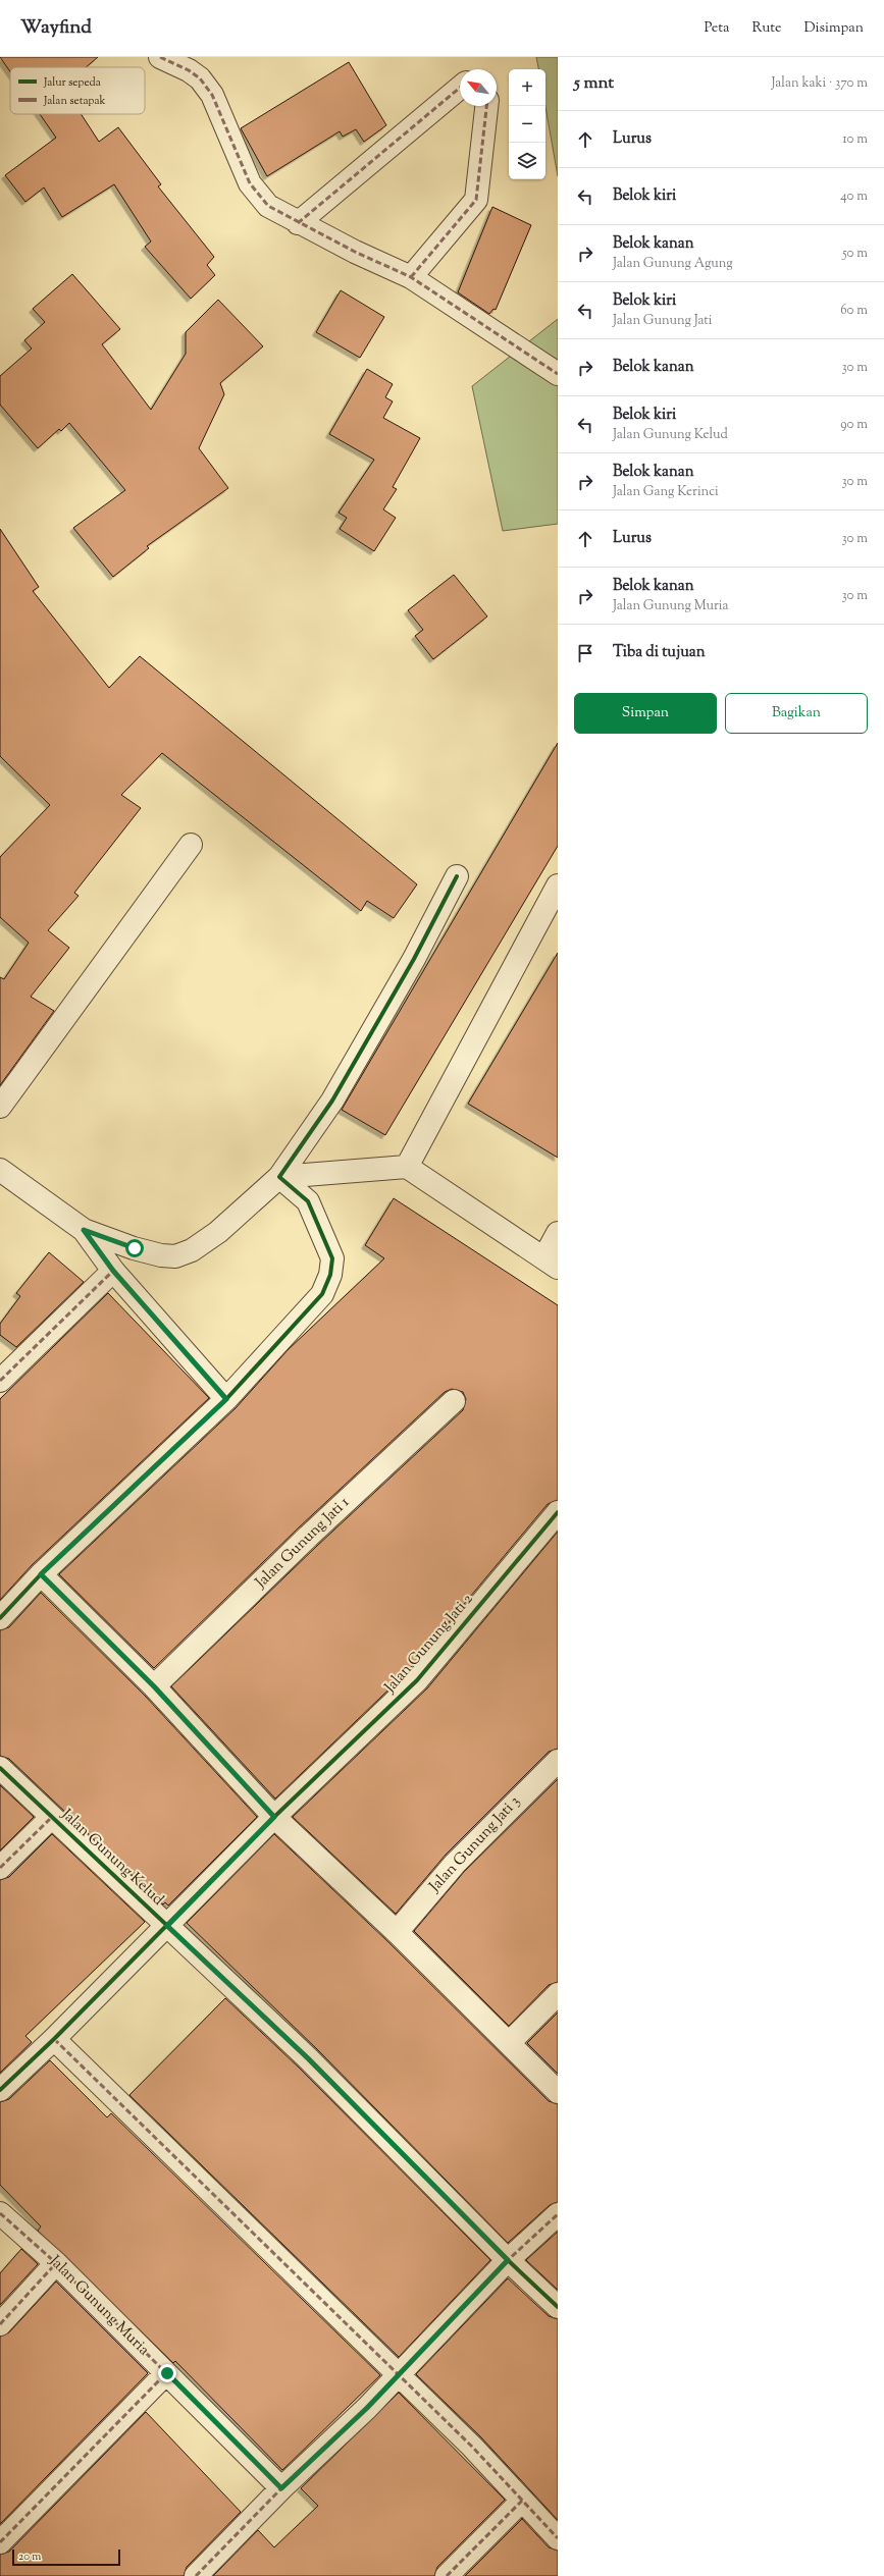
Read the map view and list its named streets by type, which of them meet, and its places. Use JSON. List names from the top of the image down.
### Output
{
  "streets": {
    "street": [
      "Jalan Gunung Jati 1",
      "Jalan Gunung Jati 2",
      "Jalan Gunung Jati 3",
      "Jalan Gunung Kelud",
      "Jalan Gunung Muria"
    ]
  },
  "crossings": [
    ["Jalan Gunung Jati 2", "Jalan Gunung Kelud"]
  ],
  "legend": ["Jalur sepeda", "Jalan setapak"],
  "scale_bar": "20 m",
  "north": "top left",
  "page": {
    "header": "Wayfind",
    "nav": ["Peta", "Rute", "Disimpan"],
    "heading": ["5 mnt", "Jalan kaki · 370 m"],
    "map_buttons": ["+", "−"],
    "list": [
      ["Lurus", "10 m"],
      ["Belok kiri", "40 m"],
      ["Belok kanan", "Jalan Gunung Agung", "50 m"],
      ["Belok kiri", "Jalan Gunung Jati", "60 m"],
      ["Belok kanan", "30 m"],
      ["Belok kiri", "Jalan Gunung Kelud", "90 m"],
      ["Belok kanan", "Jalan Gang Kerinci", "30 m"],
      ["Lurus", "30 m"],
      ["Belok kanan", "Jalan Gunung Muria", "30 m"],
      "Tiba di tujuan"
    ],
    "buttons": ["Simpan", "Bagikan"],
    "scale": "20 m"
  }
}
